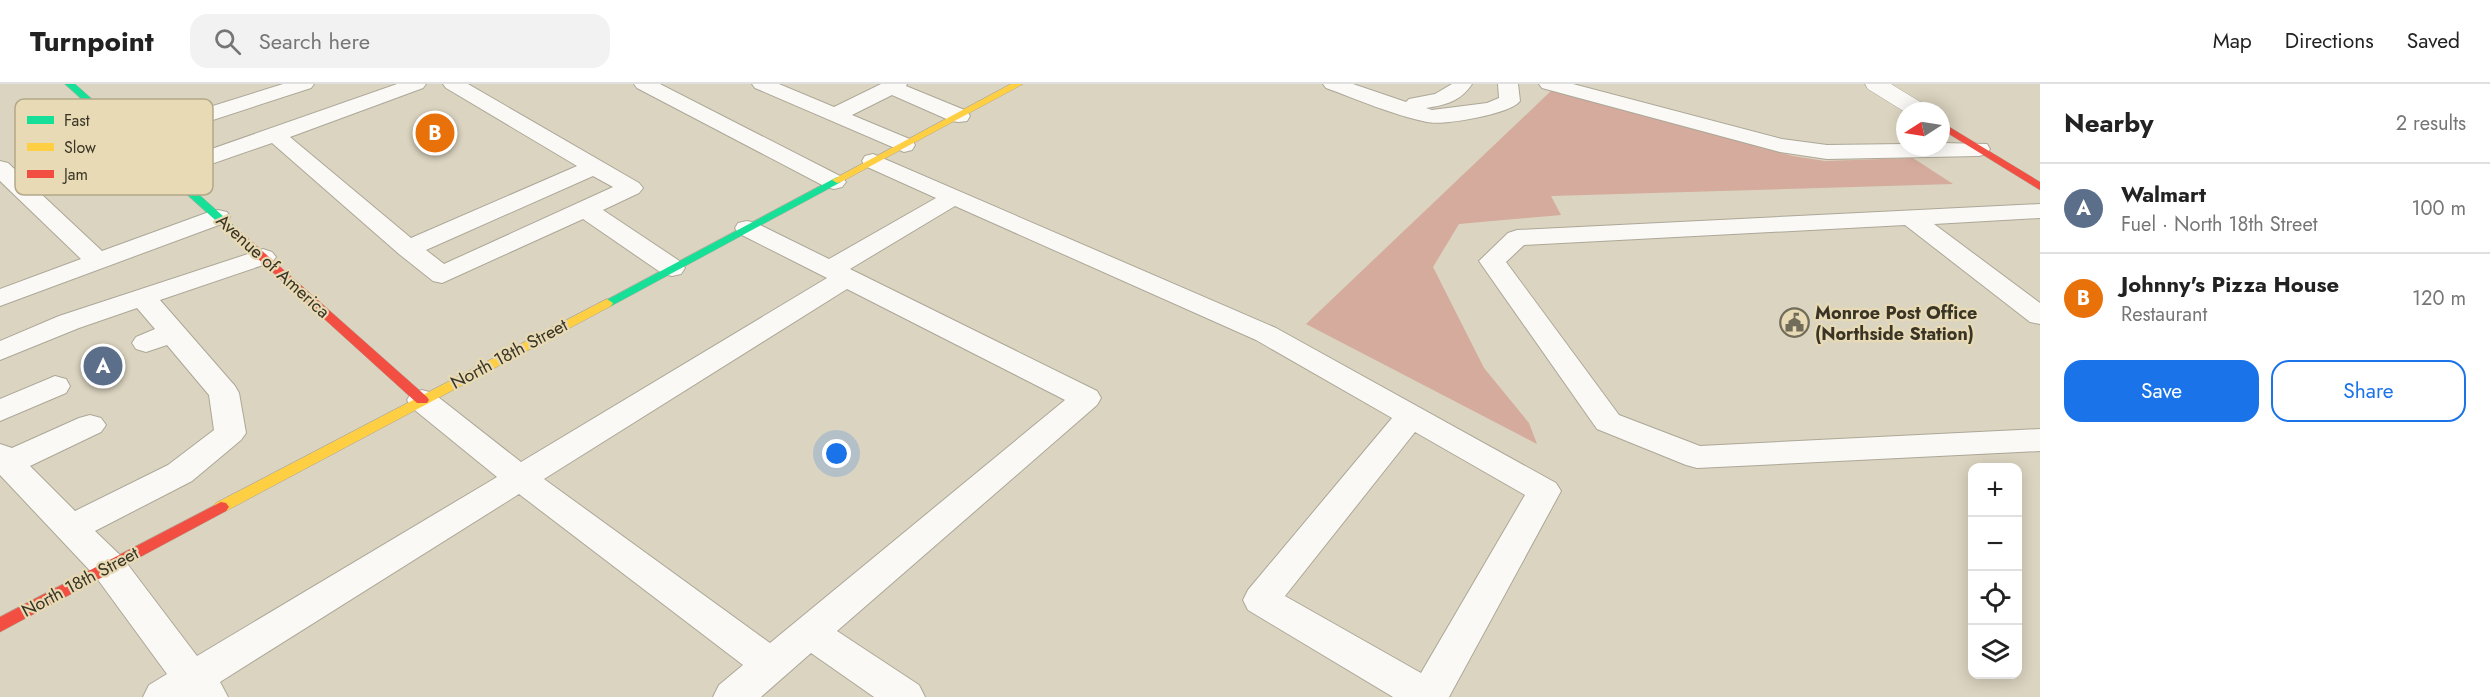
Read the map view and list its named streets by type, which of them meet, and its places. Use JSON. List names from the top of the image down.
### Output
{
  "streets": {
    "main road": ["Avenue of America", "North 18th Street"]
  },
  "crossings": [
    ["Avenue of America", "North 18th Street"]
  ],
  "places": {
    "public building": ["Monroe Post Office (Northside Station)"]
  },
  "legend": ["Fast", "Slow", "Jam"],
  "north": "left",
  "page": {
    "header": "Turnpoint",
    "search": "Search here",
    "nav": ["Map", "Directions", "Saved"],
    "heading": ["Nearby", "2 results"],
    "pins": ["B", "A"],
    "list": [
      {
        "mark": "A",
        "name": "Walmart",
        "note": "Fuel · North 18th Street",
        "value": "100 m"
      },
      {
        "mark": "B",
        "name": "Johnny's Pizza House",
        "note": "Restaurant",
        "value": "120 m"
      }
    ],
    "buttons": ["Save", "Share"],
    "map_buttons": ["+", "−"]
  }
}
